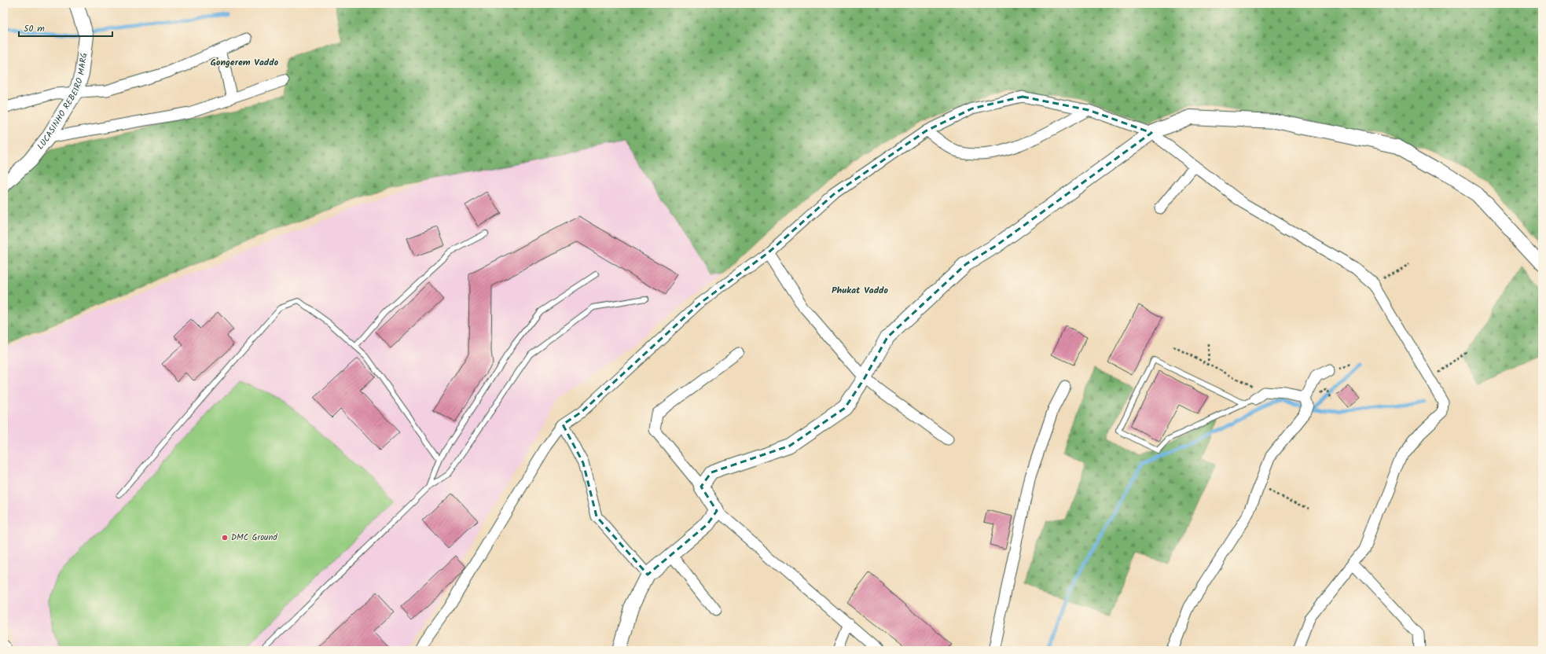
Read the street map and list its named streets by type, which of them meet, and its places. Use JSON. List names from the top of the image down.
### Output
{
  "streets": {
    "street": ["LUCASINHO REBEIRO MARG"]
  },
  "districts": ["Gongerem Vaddo", "Phukat Vaddo"],
  "places": ["DMC Ground"],
  "scale_bar": "50 m"
}
